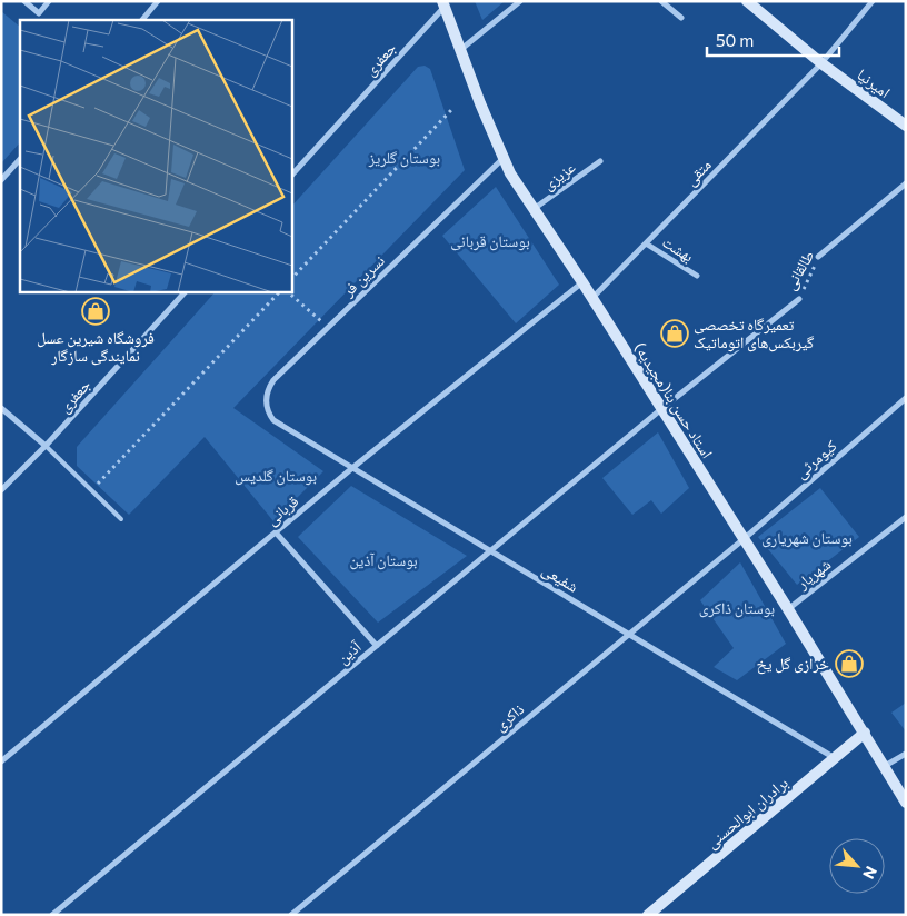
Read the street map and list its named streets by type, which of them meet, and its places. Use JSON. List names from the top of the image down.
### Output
{
  "streets": {
    "main road": ["امیرنیا", "استاد حسن بنا(مجیدیه)", "برادران ابوالحسنی"],
    "street": [
      "جعفری",
      "متقی",
      "عزیزی",
      "بهشت",
      "طالقانی",
      "نسرین فر",
      "کیومرثی",
      "قربانی",
      "شهریار",
      "شفیعی",
      "آذین",
      "ذاکری"
    ]
  },
  "crossings": [
    ["جعفری", "استاد حسن بنا(مجیدیه)"],
    ["امیرنیا", "متقی"],
    ["متقی", "بهشت"],
    ["متقی", "استاد حسن بنا(مجیدیه)"],
    ["عزیزی", "استاد حسن بنا(مجیدیه)"],
    ["طالقانی", "استاد حسن بنا(مجیدیه)"],
    ["طالقانی", "آذین"],
    ["نسرین فر", "استاد حسن بنا(مجیدیه)"],
    ["نسرین فر", "شفیعی"],
    ["استاد حسن بنا(مجیدیه)", "کیومرثی"],
    ["استاد حسن بنا(مجیدیه)", "قربانی"],
    ["استاد حسن بنا(مجیدیه)", "شهریار"],
    ["استاد حسن بنا(مجیدیه)", "آذین"],
    ["استاد حسن بنا(مجیدیه)", "ذاکری"],
    ["استاد حسن بنا(مجیدیه)", "برادران ابوالحسنی"],
    ["کیومرثی", "ذاکری"],
    ["قربانی", "شفیعی"],
    ["شفیعی", "آذین"],
    ["شفیعی", "ذاکری"],
    ["شفیعی", "برادران ابوالحسنی"]
  ],
  "parks": [
    "بوستان گلریز",
    "بوستان قربانی",
    "بوستان گلدیس",
    "بوستان شهریاری",
    "بوستان آذین",
    "بوستان ذاکری"
  ],
  "places": {
    "shop": ["فروشگاه شیرین عسل نمایندگی سازگار", "تعمیرگاه تخصصی گیربکس‌های اتوماتیک", "خرازی گل یخ"]
  },
  "scale_bar": "50 m",
  "north": "bottom right"
}
